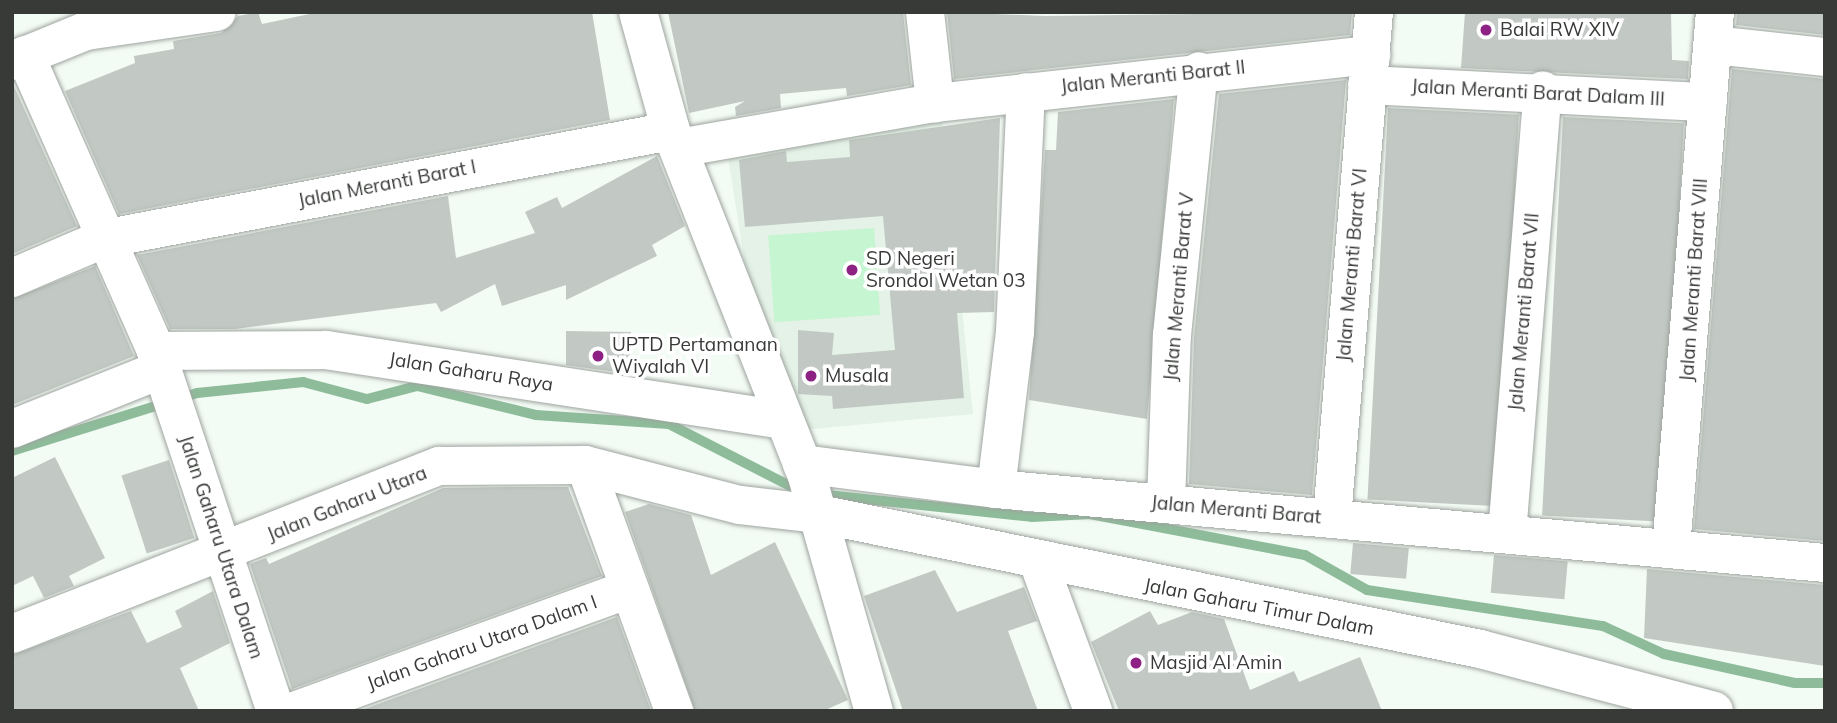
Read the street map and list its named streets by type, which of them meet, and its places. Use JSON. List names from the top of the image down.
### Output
{
  "streets": {
    "street": [
      "Jalan Meranti Barat II",
      "Jalan Meranti Barat Dalam III",
      "Jalan Meranti Barat I",
      "Jalan Meranti Barat VI",
      "Jalan Meranti Barat VIII",
      "Jalan Meranti Barat V",
      "Jalan Meranti Barat VII",
      "Jalan Gaharu Raya",
      "Jalan Gaharu Utara",
      "Jalan Meranti Barat",
      "Jalan Gaharu Utara Dalam",
      "Jalan Gaharu Timur Dalam",
      "Jalan Gaharu Utara Dalam I"
    ]
  },
  "crossings": [
    ["Jalan Meranti Barat II", "Jalan Meranti Barat Dalam III"],
    ["Jalan Meranti Barat II", "Jalan Meranti Barat I"],
    ["Jalan Meranti Barat II", "Jalan Meranti Barat VI"],
    ["Jalan Meranti Barat II", "Jalan Meranti Barat V"],
    ["Jalan Meranti Barat Dalam III", "Jalan Meranti Barat VI"],
    ["Jalan Meranti Barat Dalam III", "Jalan Meranti Barat VIII"],
    ["Jalan Meranti Barat Dalam III", "Jalan Meranti Barat VII"],
    ["Jalan Meranti Barat VI", "Jalan Meranti Barat"],
    ["Jalan Meranti Barat VIII", "Jalan Meranti Barat"],
    ["Jalan Meranti Barat V", "Jalan Meranti Barat"],
    ["Jalan Meranti Barat VII", "Jalan Meranti Barat"],
    ["Jalan Gaharu Raya", "Jalan Gaharu Utara Dalam"],
    ["Jalan Gaharu Utara", "Jalan Gaharu Utara Dalam"],
    ["Jalan Gaharu Utara", "Jalan Gaharu Timur Dalam"]
  ],
  "places": [
    "Balai RW XIV",
    "SD Negeri Srondol Wetan 03",
    "UPTD Pertamanan Wiyalah VI",
    "Musala",
    "Masjid Al Amin"
  ]
}
